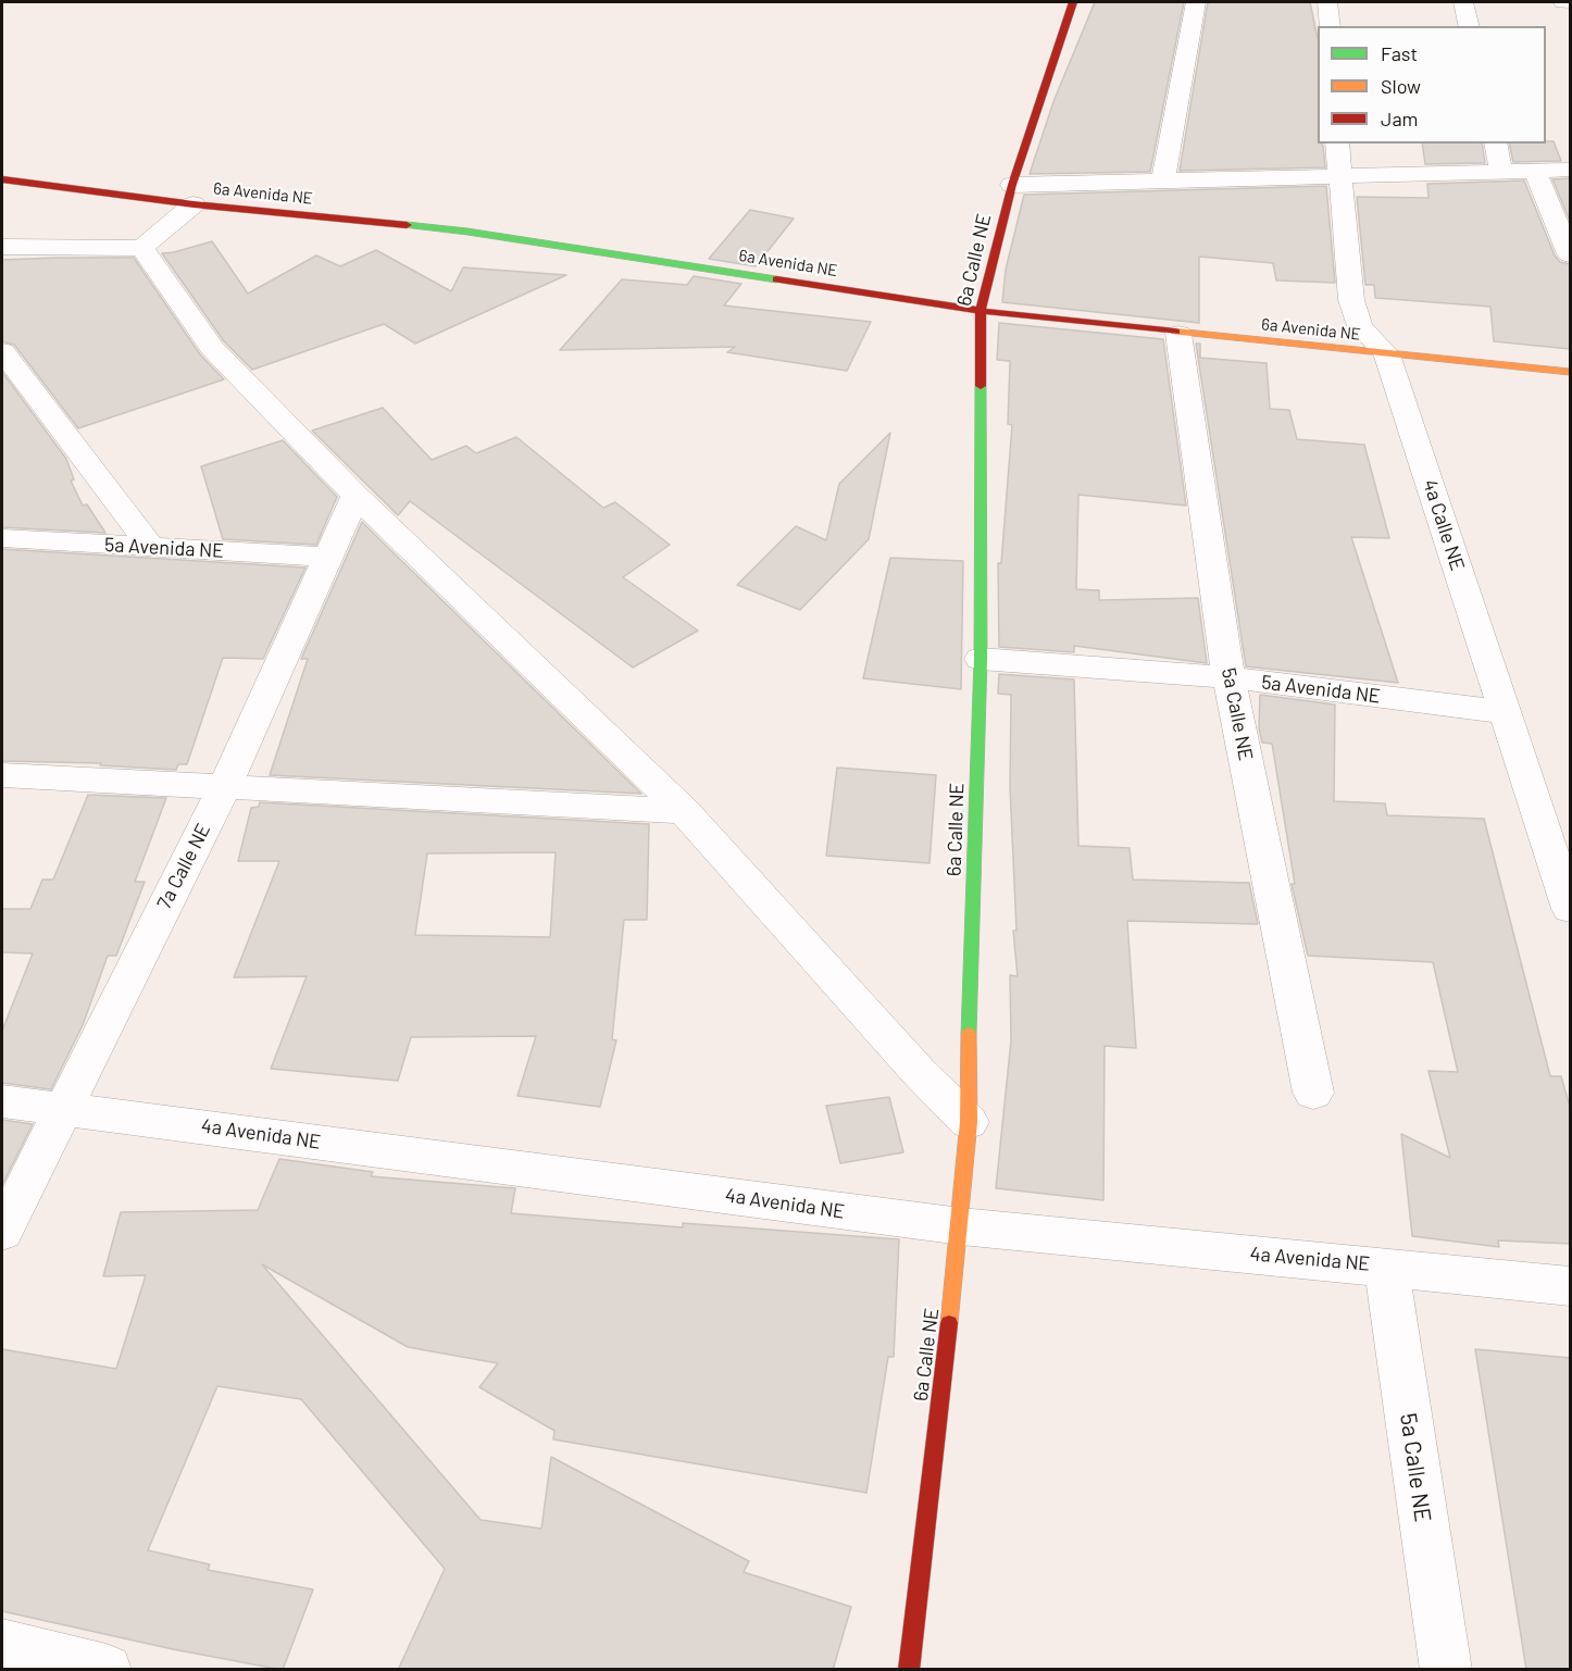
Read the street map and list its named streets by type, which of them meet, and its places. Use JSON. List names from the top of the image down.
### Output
{
  "streets": {
    "street": [
      "6a Avenida NE",
      "6a Calle NE",
      "4a Calle NE",
      "5a Avenida NE",
      "5a Calle NE",
      "7a Calle NE",
      "4a Avenida NE"
    ]
  },
  "crossings": [
    ["6a Avenida NE", "6a Calle NE"],
    ["6a Avenida NE", "4a Calle NE"],
    ["6a Avenida NE", "5a Calle NE"],
    ["6a Calle NE", "5a Avenida NE"],
    ["6a Calle NE", "4a Avenida NE"],
    ["4a Calle NE", "5a Avenida NE"],
    ["5a Avenida NE", "5a Calle NE"],
    ["5a Avenida NE", "7a Calle NE"],
    ["5a Calle NE", "4a Avenida NE"],
    ["7a Calle NE", "4a Avenida NE"]
  ],
  "legend": ["Fast", "Slow", "Jam"]
}
